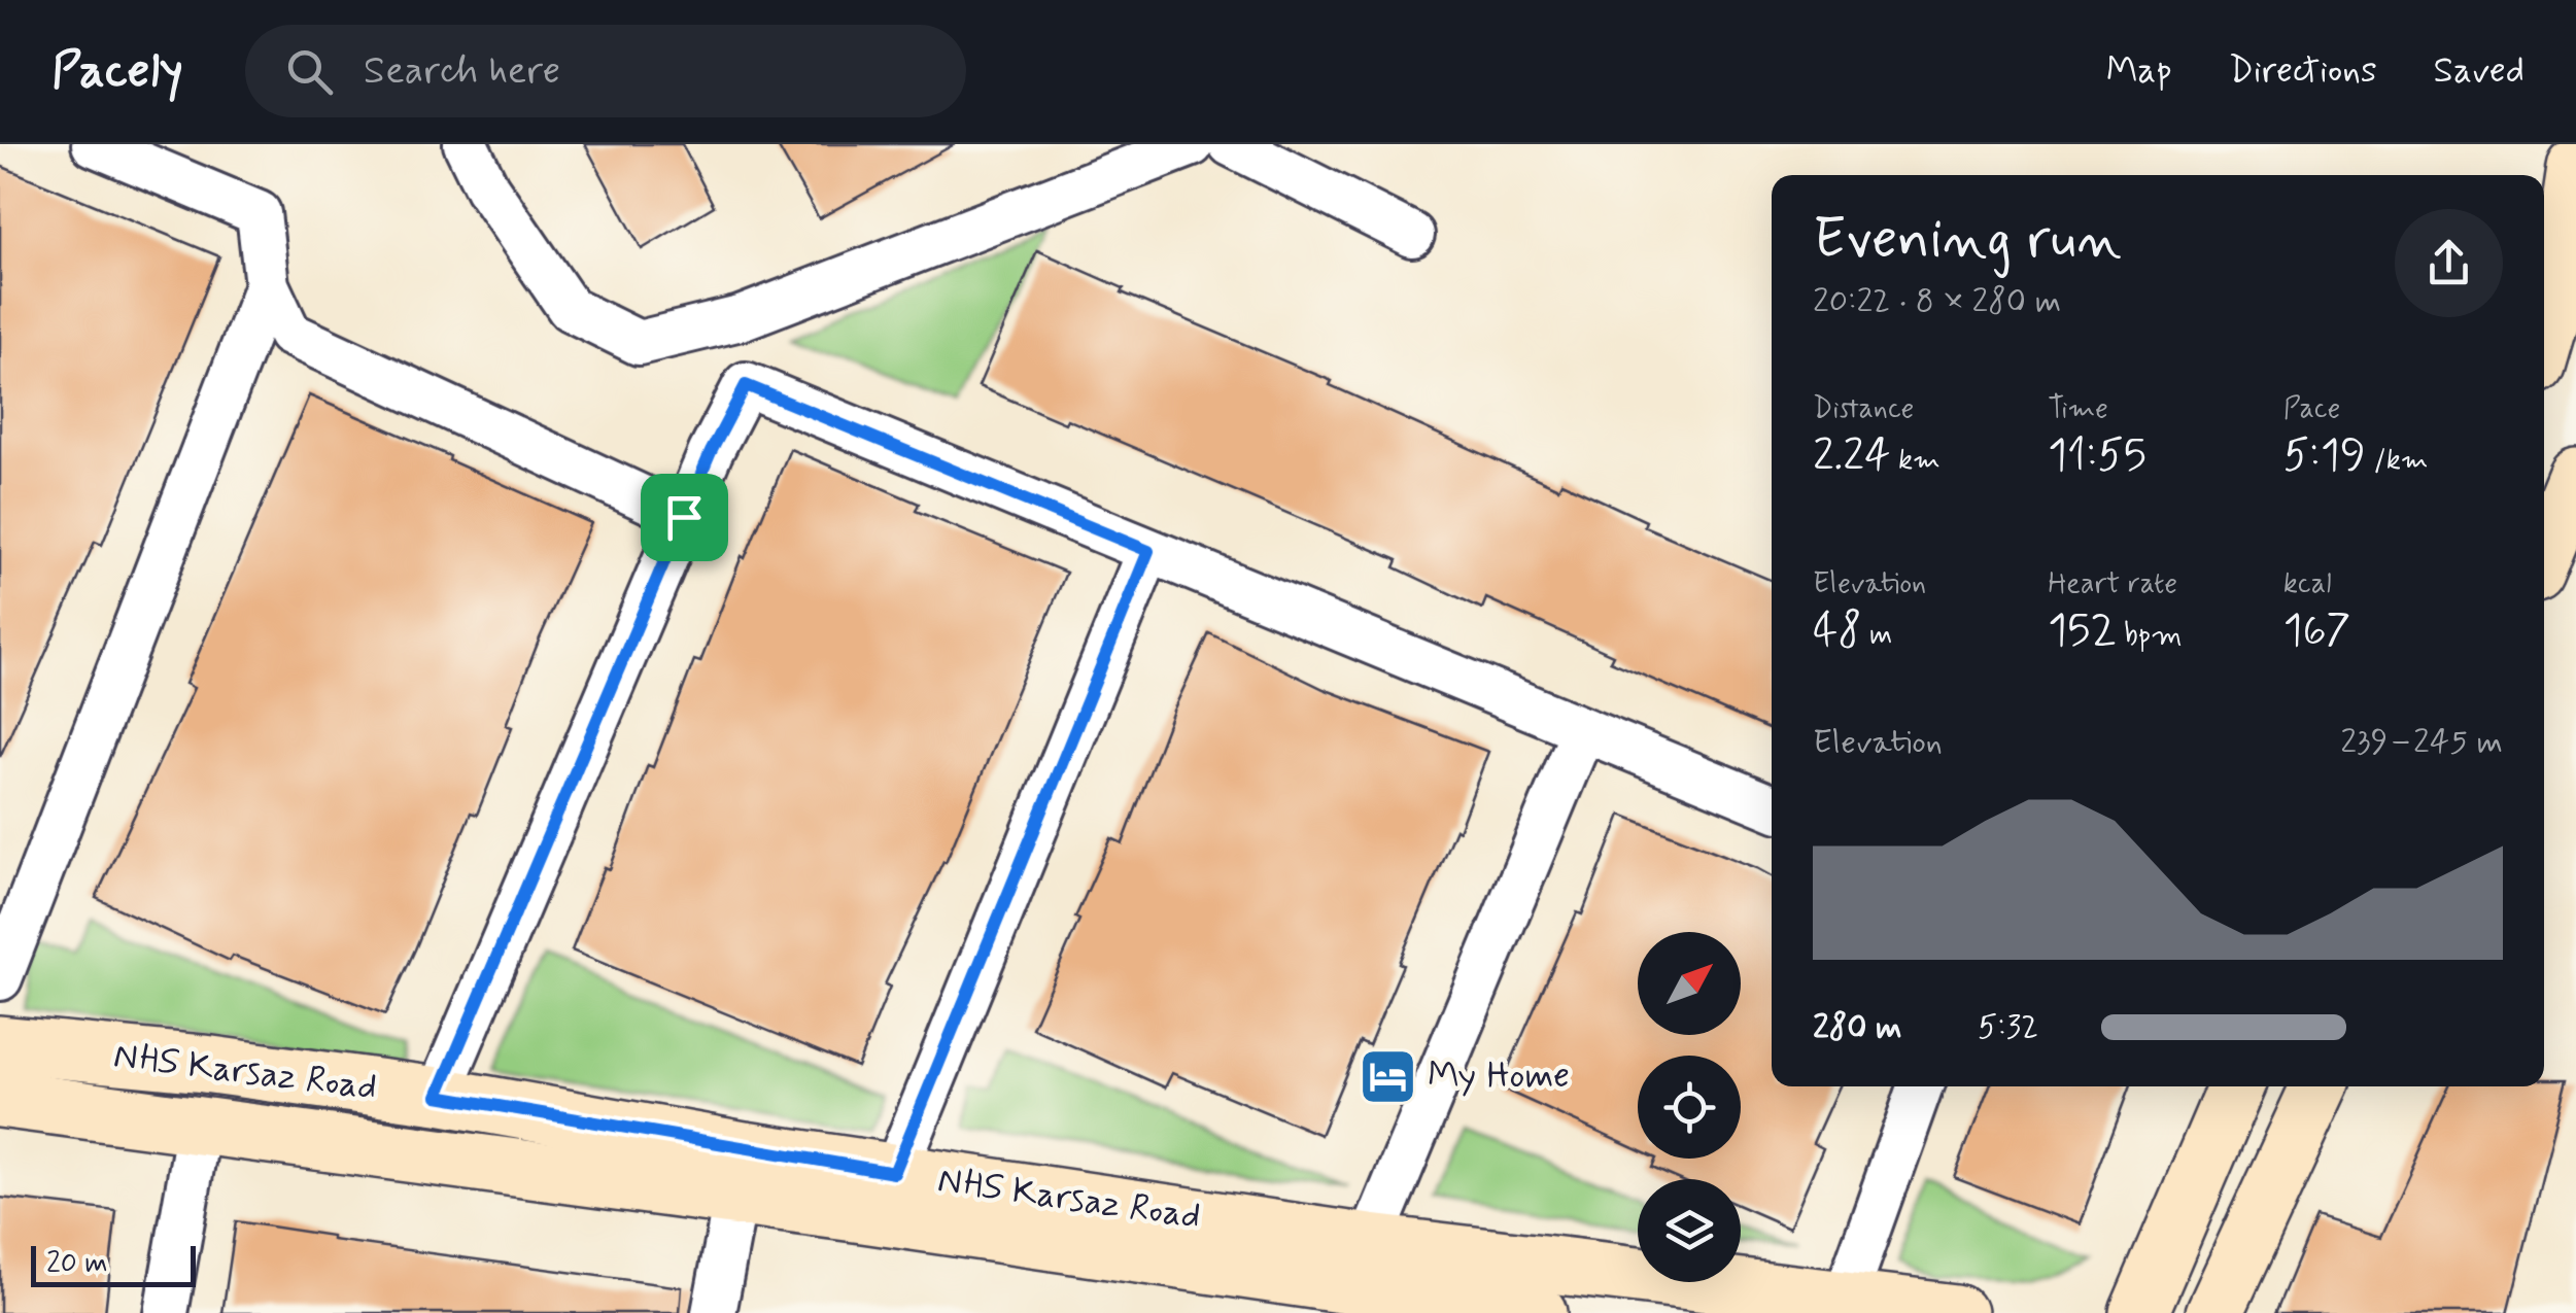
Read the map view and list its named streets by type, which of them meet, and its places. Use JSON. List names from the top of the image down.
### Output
{
  "streets": {
    "street": ["NHS Karsaz Road"]
  },
  "places": {
    "hotel": ["My Home"]
  },
  "scale_bar": "20 m",
  "north": "top right",
  "page": {
    "header": "Pacely",
    "search": "Search here",
    "nav": ["Map", "Directions", "Saved"],
    "heading": ["Evening run", "20:22 · 8 × 280 m"],
    "stats": [
      ["Distance", "2.24 km"],
      ["Time", "11:55"],
      ["Pace", "5:19 /km"],
      ["Elevation", "48 m"],
      ["Heart rate", "152 bpm"],
      ["kcal", "167"]
    ],
    "chart": ["Elevation", "239–245 m"],
    "list": [
      {
        "name": "280 m",
        "note": "5:32"
      }
    ],
    "scale": "20 m"
  }
}
